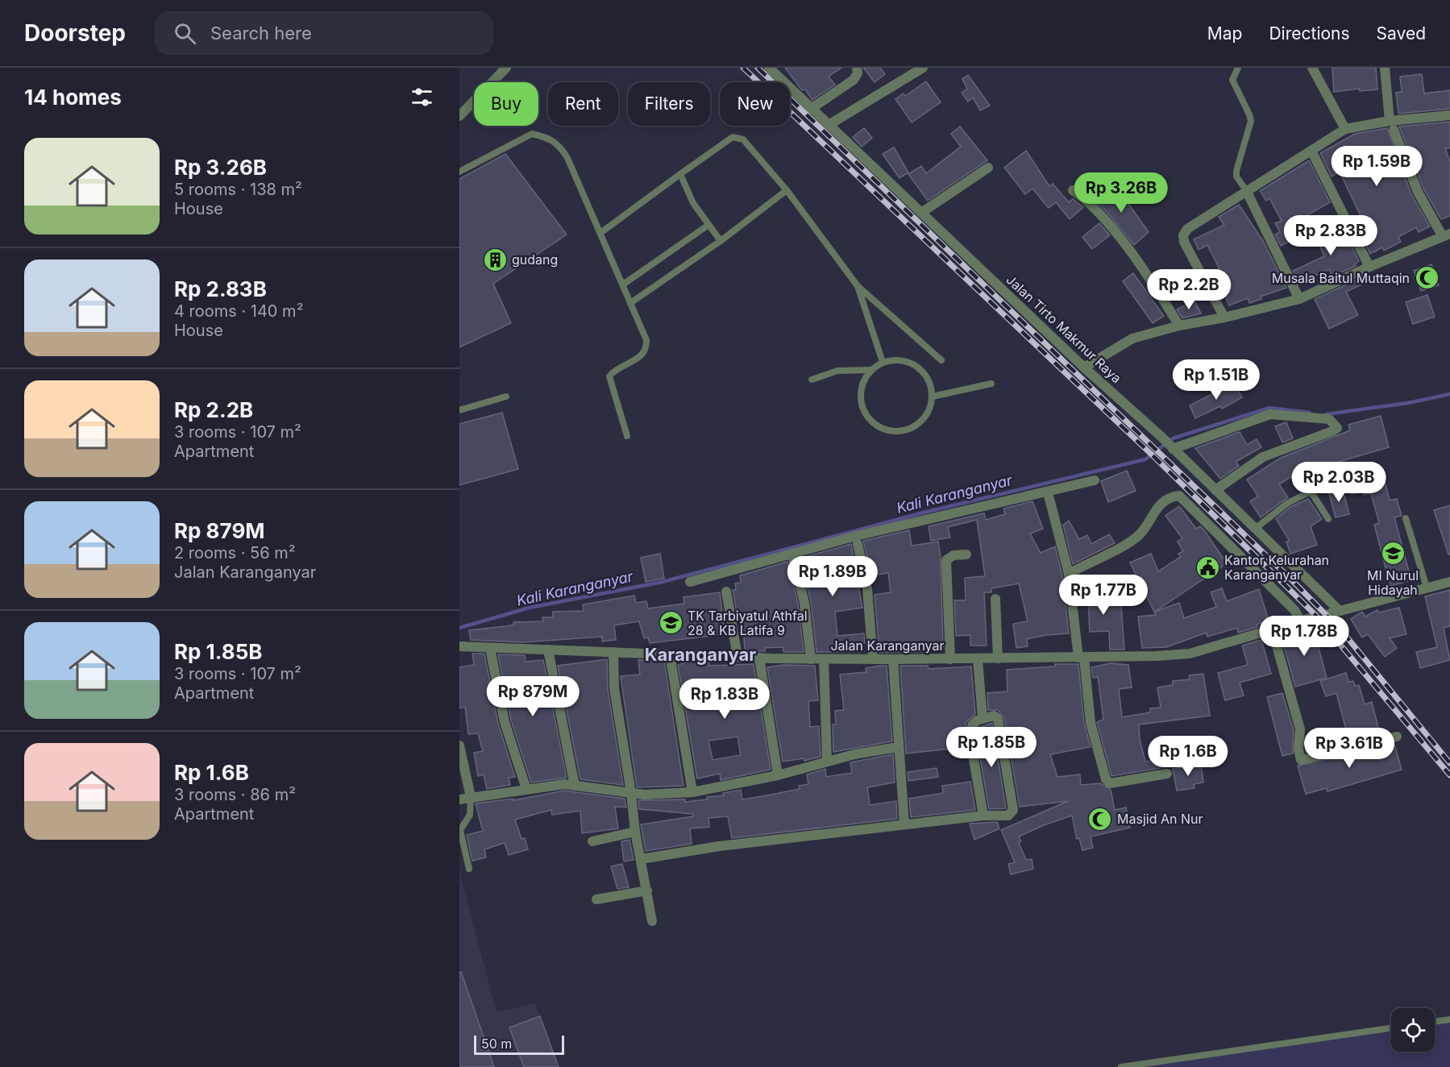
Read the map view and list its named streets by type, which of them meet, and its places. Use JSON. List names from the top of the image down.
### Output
{
  "streets": {
    "street": ["Jalan Tirto Makmur Raya", "Jalan Karanganyar"]
  },
  "districts": ["Karanganyar"],
  "water": ["Kali Karanganyar"],
  "places": {
    "building": ["gudang"],
    "mosque": ["Musala Baitul Muttaqin", "Masjid An Nur"],
    "school or university": ["MI Nurul Hidayah", "TK Tarbiyatul Athfal 28 & KB Latifa 9"],
    "public building": ["Kantor Kelurahan Karanganyar"]
  },
  "scale_bar": "50 m",
  "page": {
    "header": "Doorstep",
    "search": "Search here",
    "nav": ["Map", "Directions", "Saved"],
    "heading": "14 homes",
    "chip": [
      "Buy",
      "Rent",
      "Filters",
      "New"
    ],
    "list": [
      {
        "name": "Rp 3.26B",
        "note": "5 rooms · 138 m² · House"
      },
      {
        "name": "Rp 2.83B",
        "note": "4 rooms · 140 m² · House"
      },
      {
        "name": "Rp 2.2B",
        "note": "3 rooms · 107 m² · Apartment"
      },
      {
        "name": "Rp 879M",
        "note": "2 rooms · 56 m² · Jalan Karanganyar"
      },
      {
        "name": "Rp 1.85B",
        "note": "3 rooms · 107 m² · Apartment"
      },
      {
        "name": "Rp 1.6B",
        "note": "3 rooms · 86 m² · Apartment"
      }
    ],
    "price": [
      "Rp 1.59B",
      "Rp 3.26B",
      "Rp 2.83B",
      "Rp 2.2B",
      "Rp 1.51B",
      "Rp 2.03B",
      "Rp 1.89B",
      "Rp 1.77B",
      "Rp 1.78B",
      "Rp 879M",
      "Rp 1.83B",
      "Rp 1.85B",
      "Rp 3.61B",
      "Rp 1.6B"
    ],
    "scale": "50 m"
  }
}
